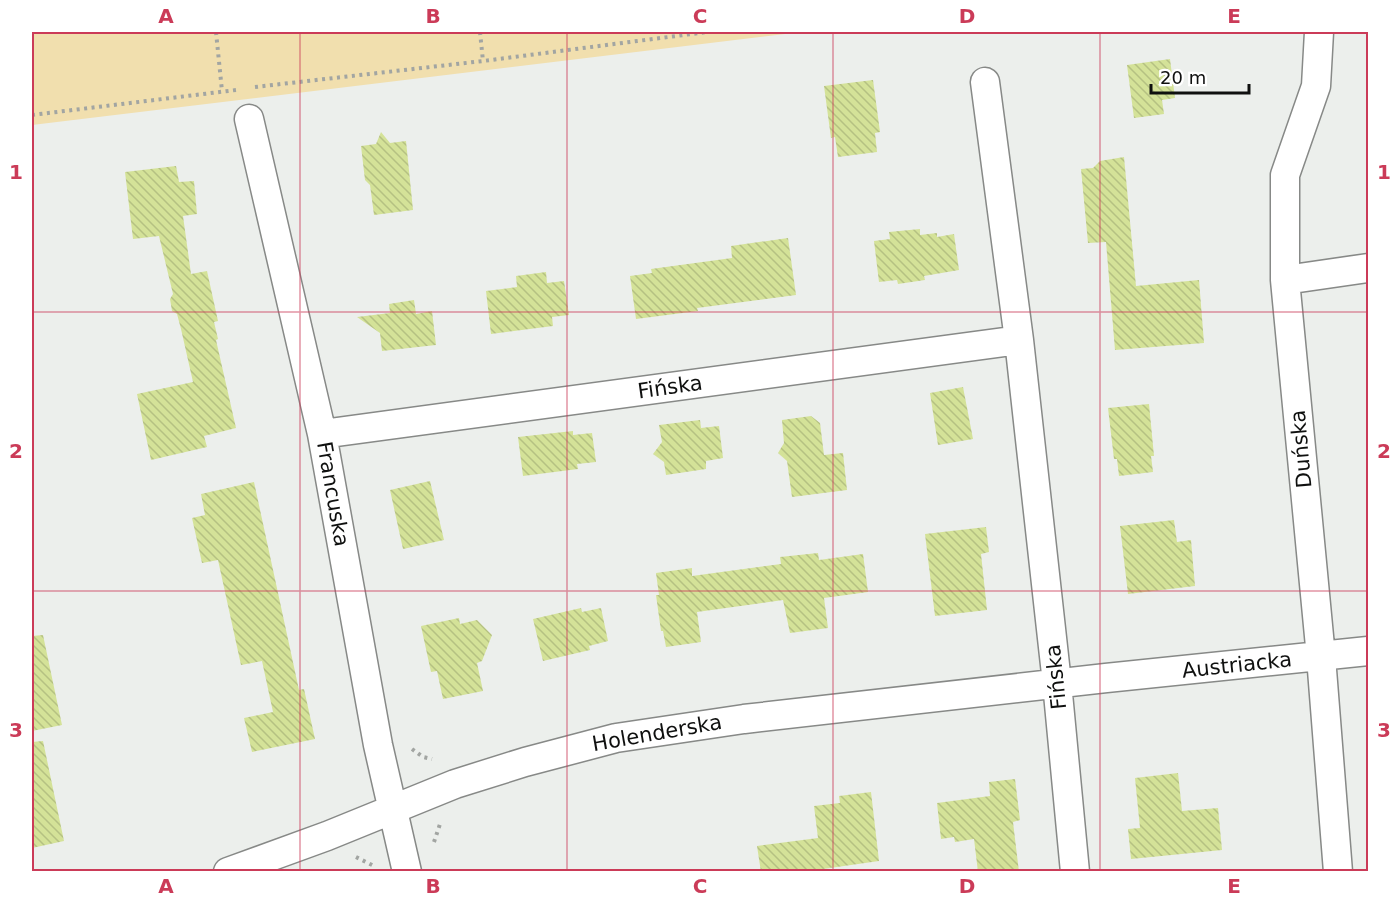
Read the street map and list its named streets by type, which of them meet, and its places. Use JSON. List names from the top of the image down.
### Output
{
  "streets": {
    "street": [
      "Fińska",
      "Duńska",
      "Francuska",
      "Austriacka",
      "Holenderska"
    ]
  },
  "crossings": [
    ["Fińska", "Francuska"],
    ["Fińska", "Holenderska"],
    ["Duńska", "Austriacka"],
    ["Francuska", "Holenderska"],
    ["Austriacka", "Holenderska"]
  ],
  "scale_bar": "20 m",
  "grid": {
    "columns": [
      "A",
      "B",
      "C",
      "D",
      "E"
    ],
    "rows": ["1", "2", "3"]
  }
}
